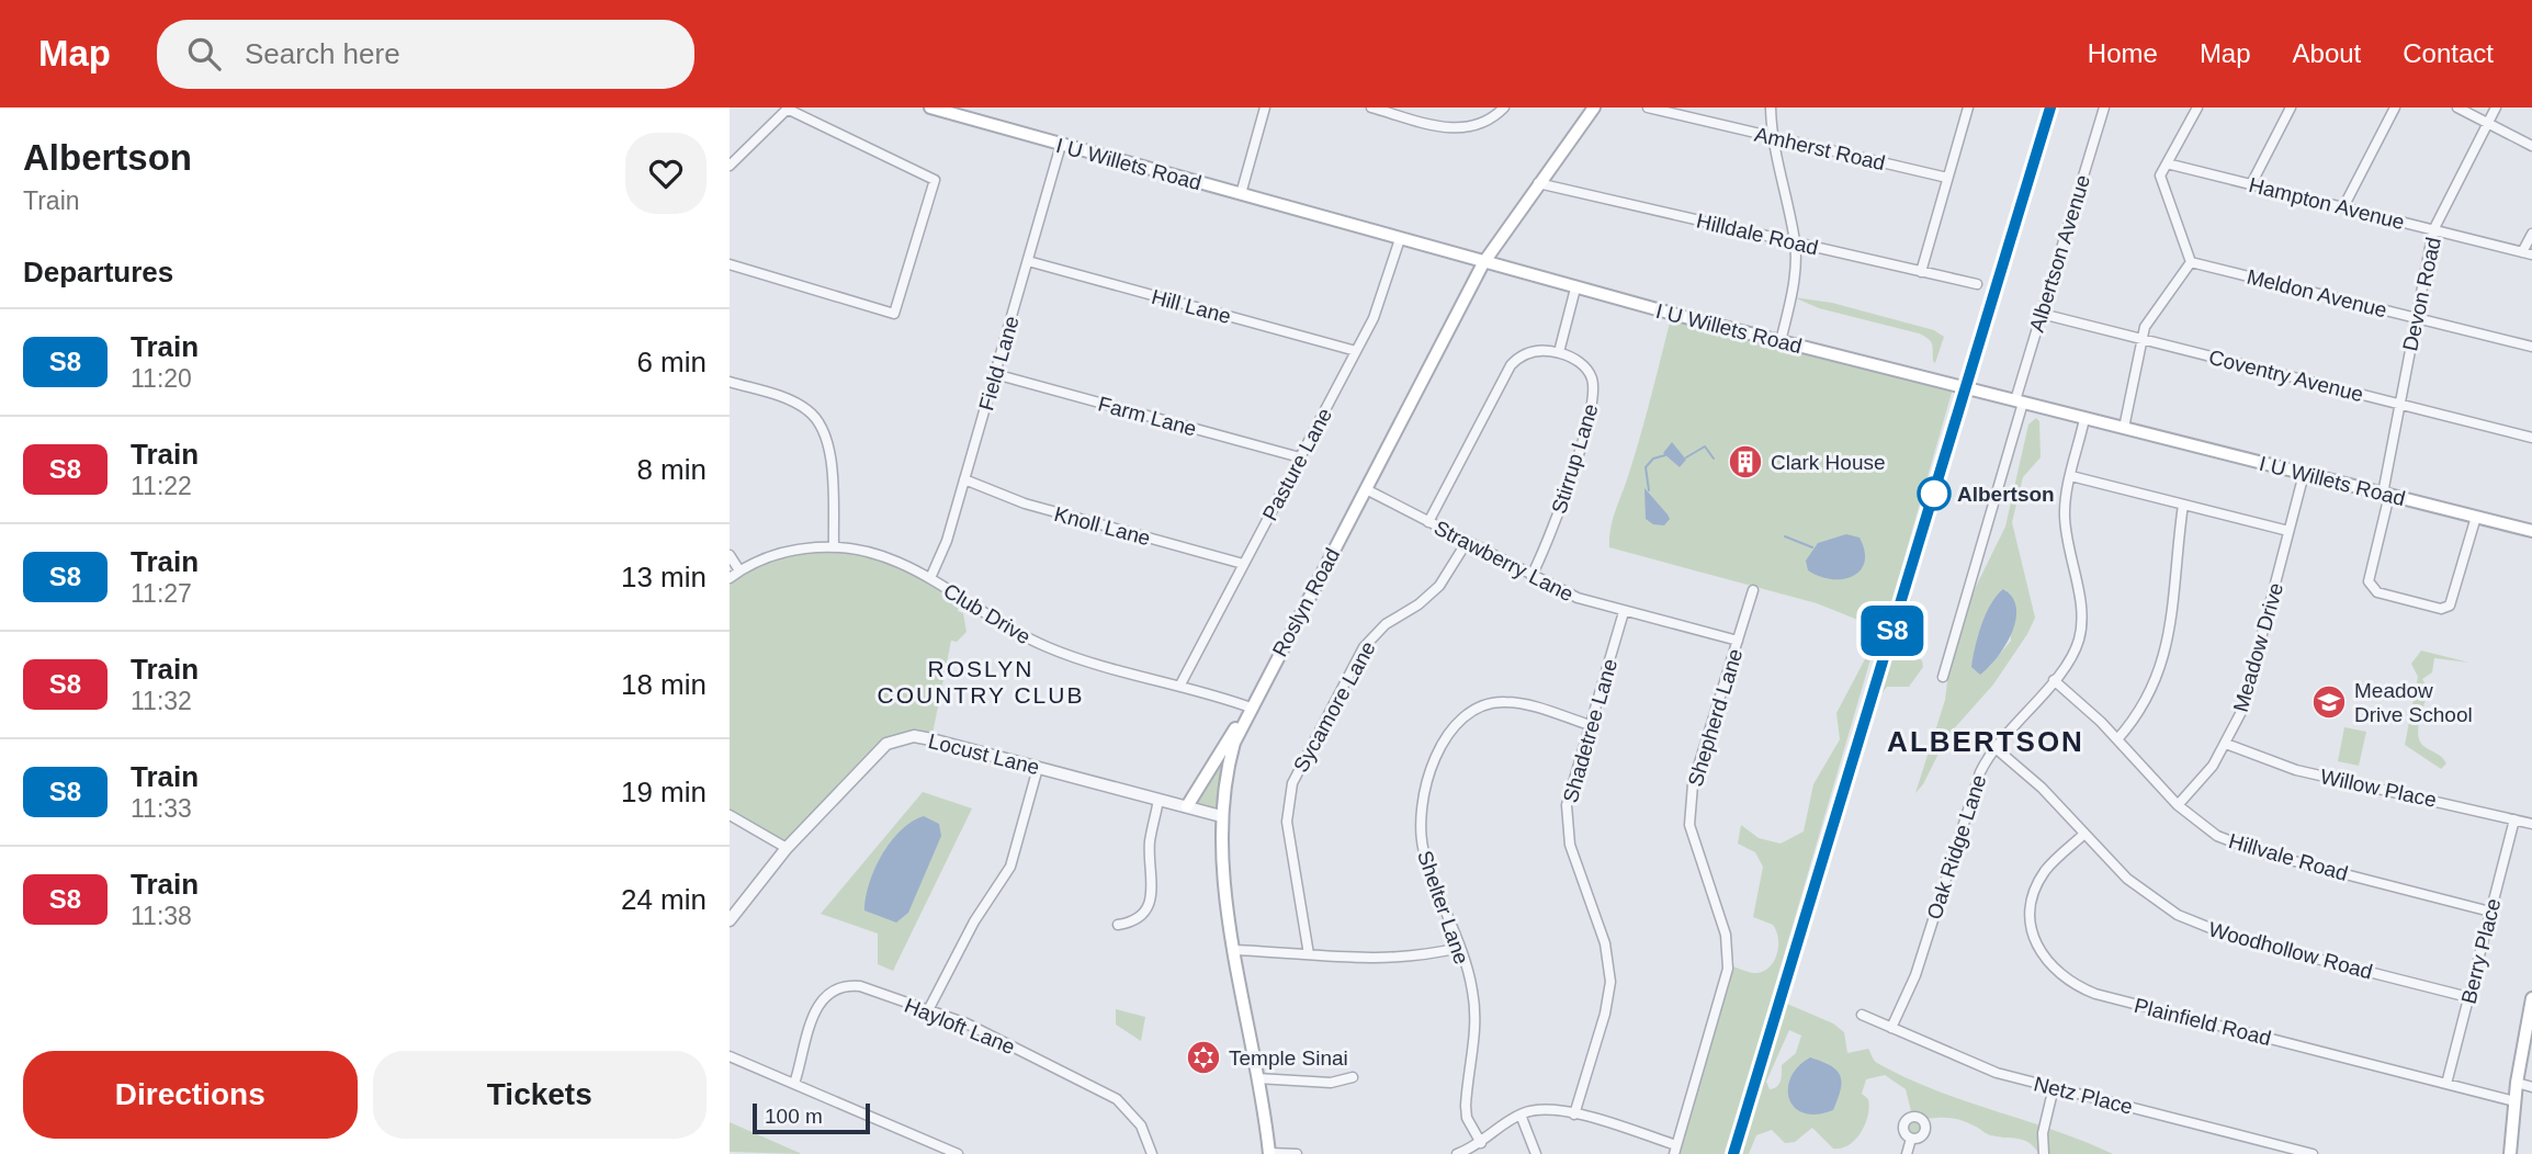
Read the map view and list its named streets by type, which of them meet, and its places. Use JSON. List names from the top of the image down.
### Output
{
  "streets": {
    "main road": ["I U Willets Road", "Roslyn Road"],
    "street": [
      "Amherst Road",
      "Hampton Avenue",
      "Hilldale Road",
      "Albertson Avenue",
      "Meldon Avenue",
      "Devon Road",
      "Hill Lane",
      "Field Lane",
      "Coventry Avenue",
      "Farm Lane",
      "Stirrup Lane",
      "Pasture Lane",
      "Knoll Lane",
      "Strawberry Lane",
      "Club Drive",
      "Meadow Drive",
      "Sycamore Lane",
      "Shepherd Lane",
      "Shadetree Lane",
      "Locust Lane",
      "Willow Place",
      "Oak Ridge Lane",
      "Hillvale Road",
      "Shelter Lane",
      "Woodhollow Road",
      "Berry Place",
      "Plainfield Road",
      "Hayloft Lane",
      "Netz Place"
    ]
  },
  "crossings": [
    ["I U Willets Road", "Albertson Avenue"],
    ["I U Willets Road", "Devon Road"],
    ["I U Willets Road", "Field Lane"],
    ["I U Willets Road", "Pasture Lane"],
    ["I U Willets Road", "Roslyn Road"],
    ["I U Willets Road", "Meadow Drive"],
    ["I U Willets Road", "Oak Ridge Lane"],
    ["Hampton Avenue", "Devon Road"],
    ["Hilldale Road", "Roslyn Road"],
    ["Albertson Avenue", "Coventry Avenue"],
    ["Meldon Avenue", "Devon Road"],
    ["Devon Road", "Coventry Avenue"],
    ["Hill Lane", "Field Lane"],
    ["Hill Lane", "Pasture Lane"],
    ["Field Lane", "Farm Lane"],
    ["Field Lane", "Knoll Lane"],
    ["Field Lane", "Club Drive"],
    ["Farm Lane", "Pasture Lane"],
    ["Stirrup Lane", "Strawberry Lane"],
    ["Pasture Lane", "Knoll Lane"],
    ["Pasture Lane", "Club Drive"],
    ["Strawberry Lane", "Roslyn Road"],
    ["Strawberry Lane", "Sycamore Lane"],
    ["Strawberry Lane", "Shepherd Lane"],
    ["Strawberry Lane", "Shadetree Lane"],
    ["Roslyn Road", "Club Drive"],
    ["Roslyn Road", "Locust Lane"],
    ["Meadow Drive", "Willow Place"],
    ["Meadow Drive", "Hillvale Road"],
    ["Shadetree Lane", "Shelter Lane"],
    ["Willow Place", "Berry Place"],
    ["Oak Ridge Lane", "Hillvale Road"],
    ["Oak Ridge Lane", "Woodhollow Road"],
    ["Oak Ridge Lane", "Netz Place"],
    ["Hillvale Road", "Berry Place"],
    ["Woodhollow Road", "Berry Place"],
    ["Woodhollow Road", "Plainfield Road"],
    ["Berry Place", "Plainfield Road"]
  ],
  "districts": ["ROSLYN COUNTRY CLUB", "ALBERTSON"],
  "places": {
    "building": ["Clark House"],
    "other": ["Albertson"],
    "school or university": ["Meadow Drive School"],
    "synagogue": ["Temple Sinai"]
  },
  "scale_bar": "100 m",
  "page": {
    "header": "Map",
    "search": "Search here",
    "nav": [
      "Home",
      "Map",
      "About",
      "Contact"
    ],
    "heading": [
      ["Albertson", "Train"],
      "Departures"
    ],
    "on_map": "S8",
    "list": [
      {
        "mark": "S8",
        "name": "Train",
        "note": "11:20",
        "value": "6 min"
      },
      {
        "mark": "S8",
        "name": "Train",
        "note": "11:22",
        "value": "8 min"
      },
      {
        "mark": "S8",
        "name": "Train",
        "note": "11:27",
        "value": "13 min"
      },
      {
        "mark": "S8",
        "name": "Train",
        "note": "11:32",
        "value": "18 min"
      },
      {
        "mark": "S8",
        "name": "Train",
        "note": "11:33",
        "value": "19 min"
      },
      {
        "mark": "S8",
        "name": "Train",
        "note": "11:38",
        "value": "24 min"
      }
    ],
    "buttons": ["Directions", "Tickets"],
    "scale": "100 m"
  }
}
